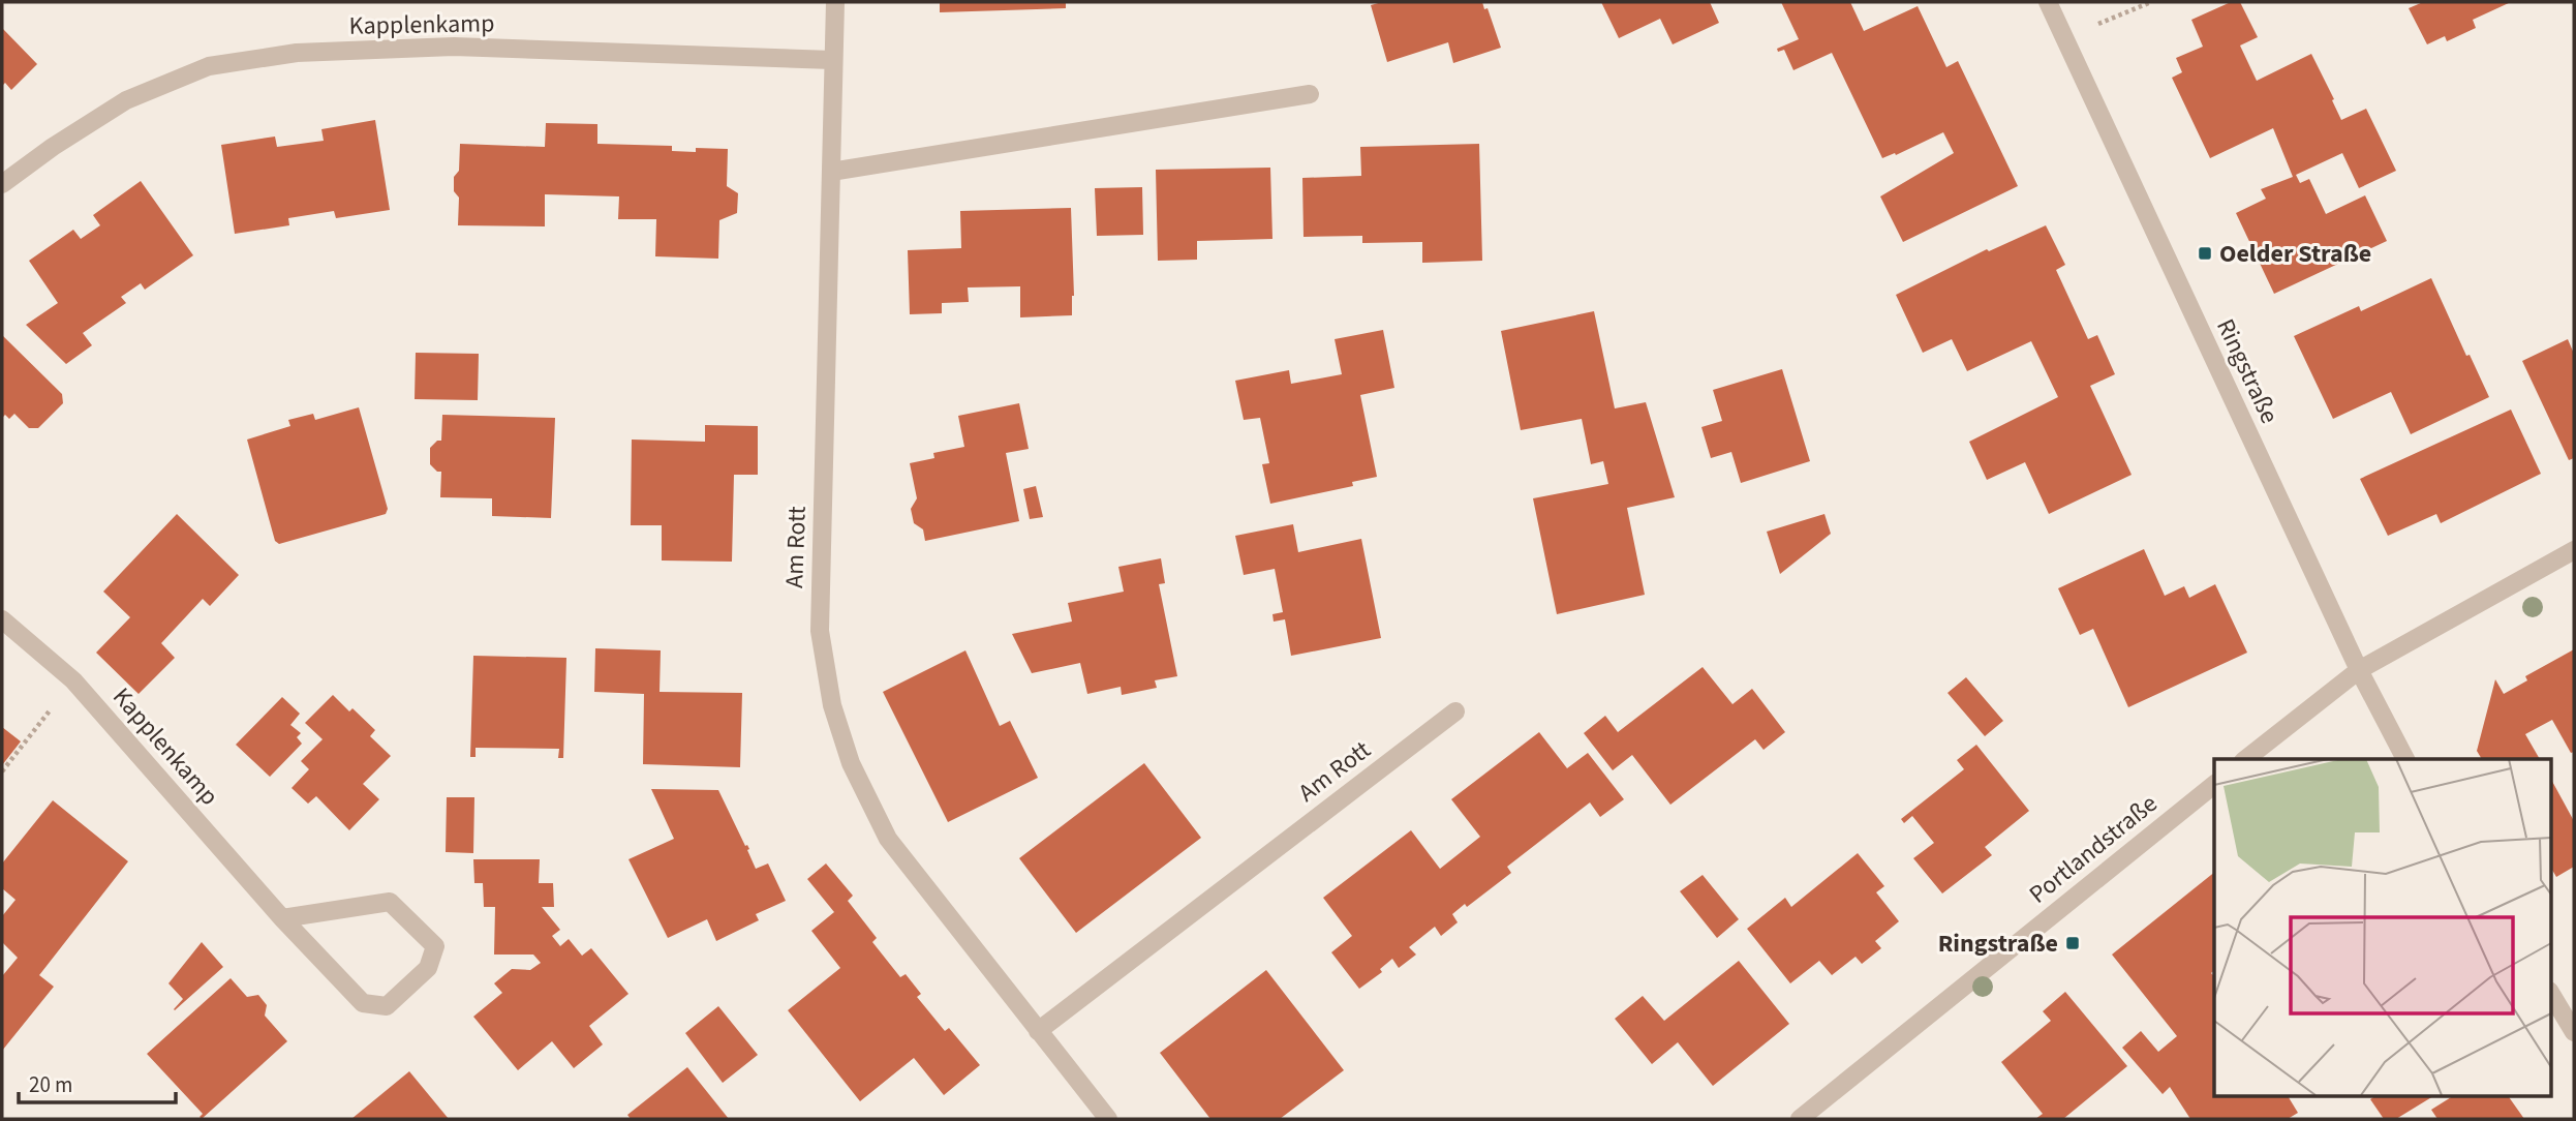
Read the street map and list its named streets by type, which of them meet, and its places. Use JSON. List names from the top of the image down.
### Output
{
  "streets": {
    "street": [
      "Kapplenkamp",
      "Ringstraße",
      "Am Rott",
      "Portlandstraße"
    ]
  },
  "crossings": [
    ["Kapplenkamp", "Am Rott"]
  ],
  "places": {
    "transit": ["Oelder Straße", "Ringstraße"]
  },
  "scale_bar": "20 m"
}
